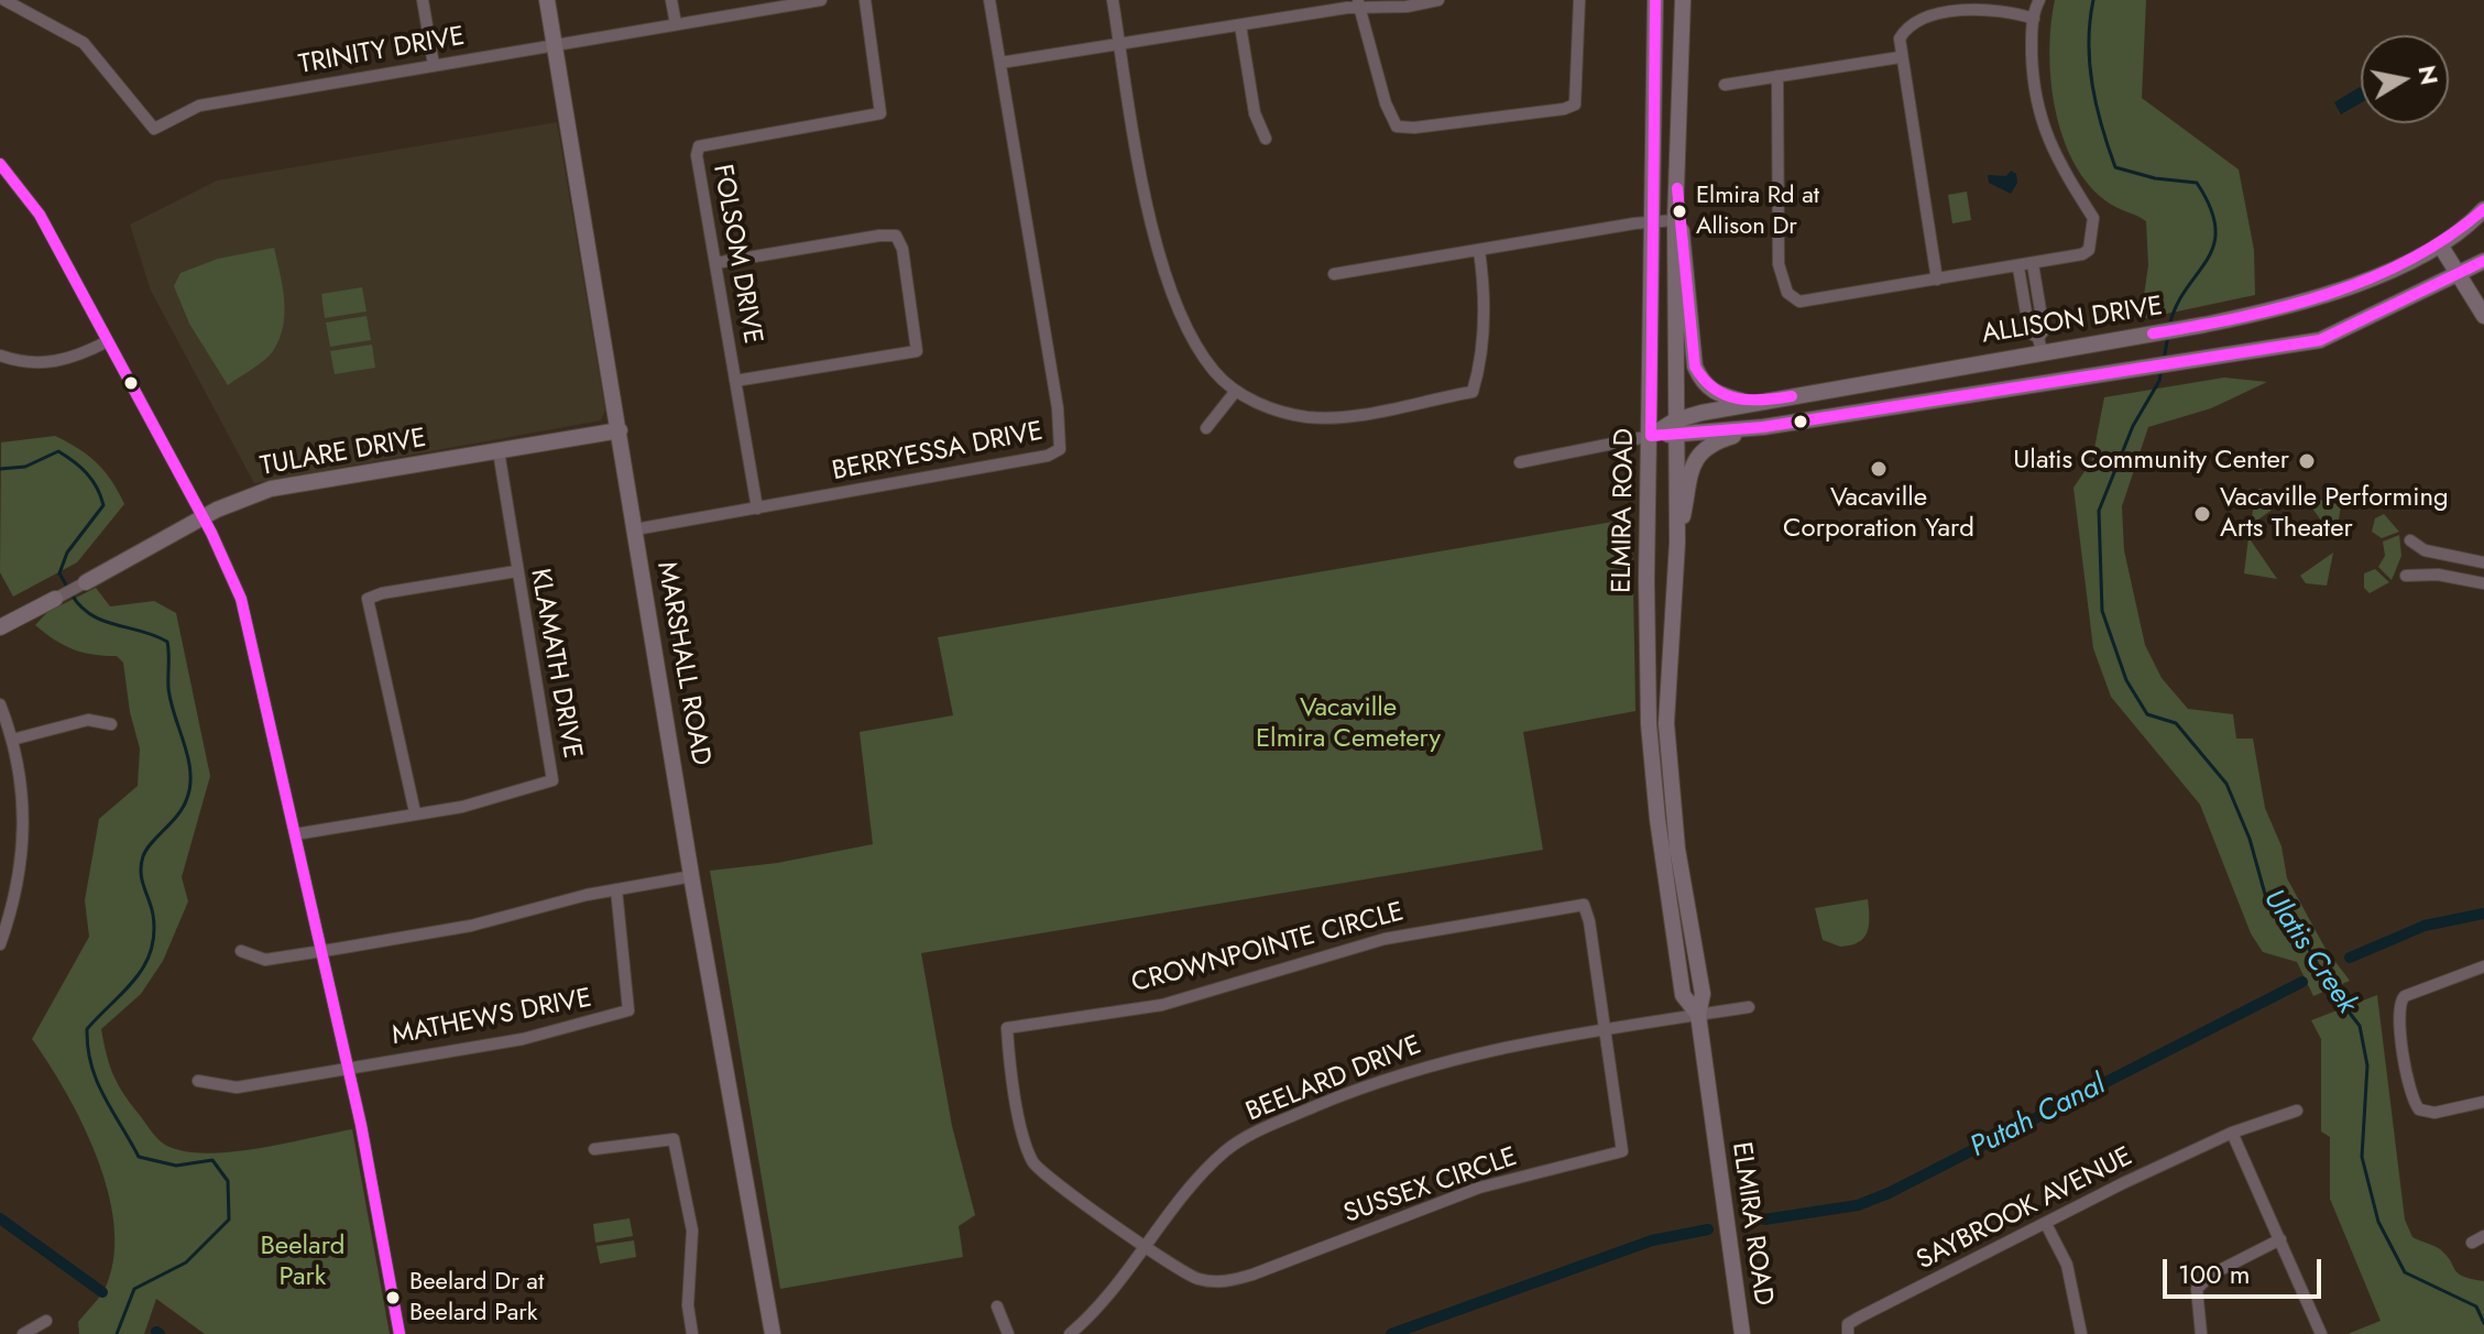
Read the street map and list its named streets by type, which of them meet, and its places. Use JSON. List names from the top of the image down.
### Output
{
  "streets": {
    "main road": [
      "ALLISON DRIVE",
      "TULARE DRIVE",
      "ELMIRA ROAD",
      "MARSHALL ROAD"
    ],
    "street": [
      "TRINITY DRIVE",
      "FOLSOM DRIVE",
      "BERRYESSA DRIVE",
      "KLAMATH DRIVE",
      "CROWNPOINTE CIRCLE",
      "MATHEWS DRIVE",
      "BEELARD DRIVE",
      "SUSSEX CIRCLE",
      "SAYBROOK AVENUE"
    ]
  },
  "crossings": [
    ["TRINITY DRIVE", "MARSHALL ROAD"],
    ["FOLSOM DRIVE", "BERRYESSA DRIVE"],
    ["ALLISON DRIVE", "ELMIRA ROAD"],
    ["BERRYESSA DRIVE", "MARSHALL ROAD"],
    ["TULARE DRIVE", "KLAMATH DRIVE"],
    ["TULARE DRIVE", "MARSHALL ROAD"],
    ["ELMIRA ROAD", "BEELARD DRIVE"],
    ["CROWNPOINTE CIRCLE", "BEELARD DRIVE"],
    ["CROWNPOINTE CIRCLE", "SUSSEX CIRCLE"],
    ["BEELARD DRIVE", "SUSSEX CIRCLE"]
  ],
  "water": ["Ulatis Creek", "Putah Canal"],
  "parks": ["Vacaville Elmira Cemetery", "Beelard Park"],
  "places": [
    "Elmira Rd at Allison Dr",
    "Ulatis Community Center",
    "Vacaville Corporation Yard",
    "Vacaville Performing Arts Theater",
    "Beelard Dr at Beelard Park"
  ],
  "scale_bar": "100 m",
  "north": "right"
}
